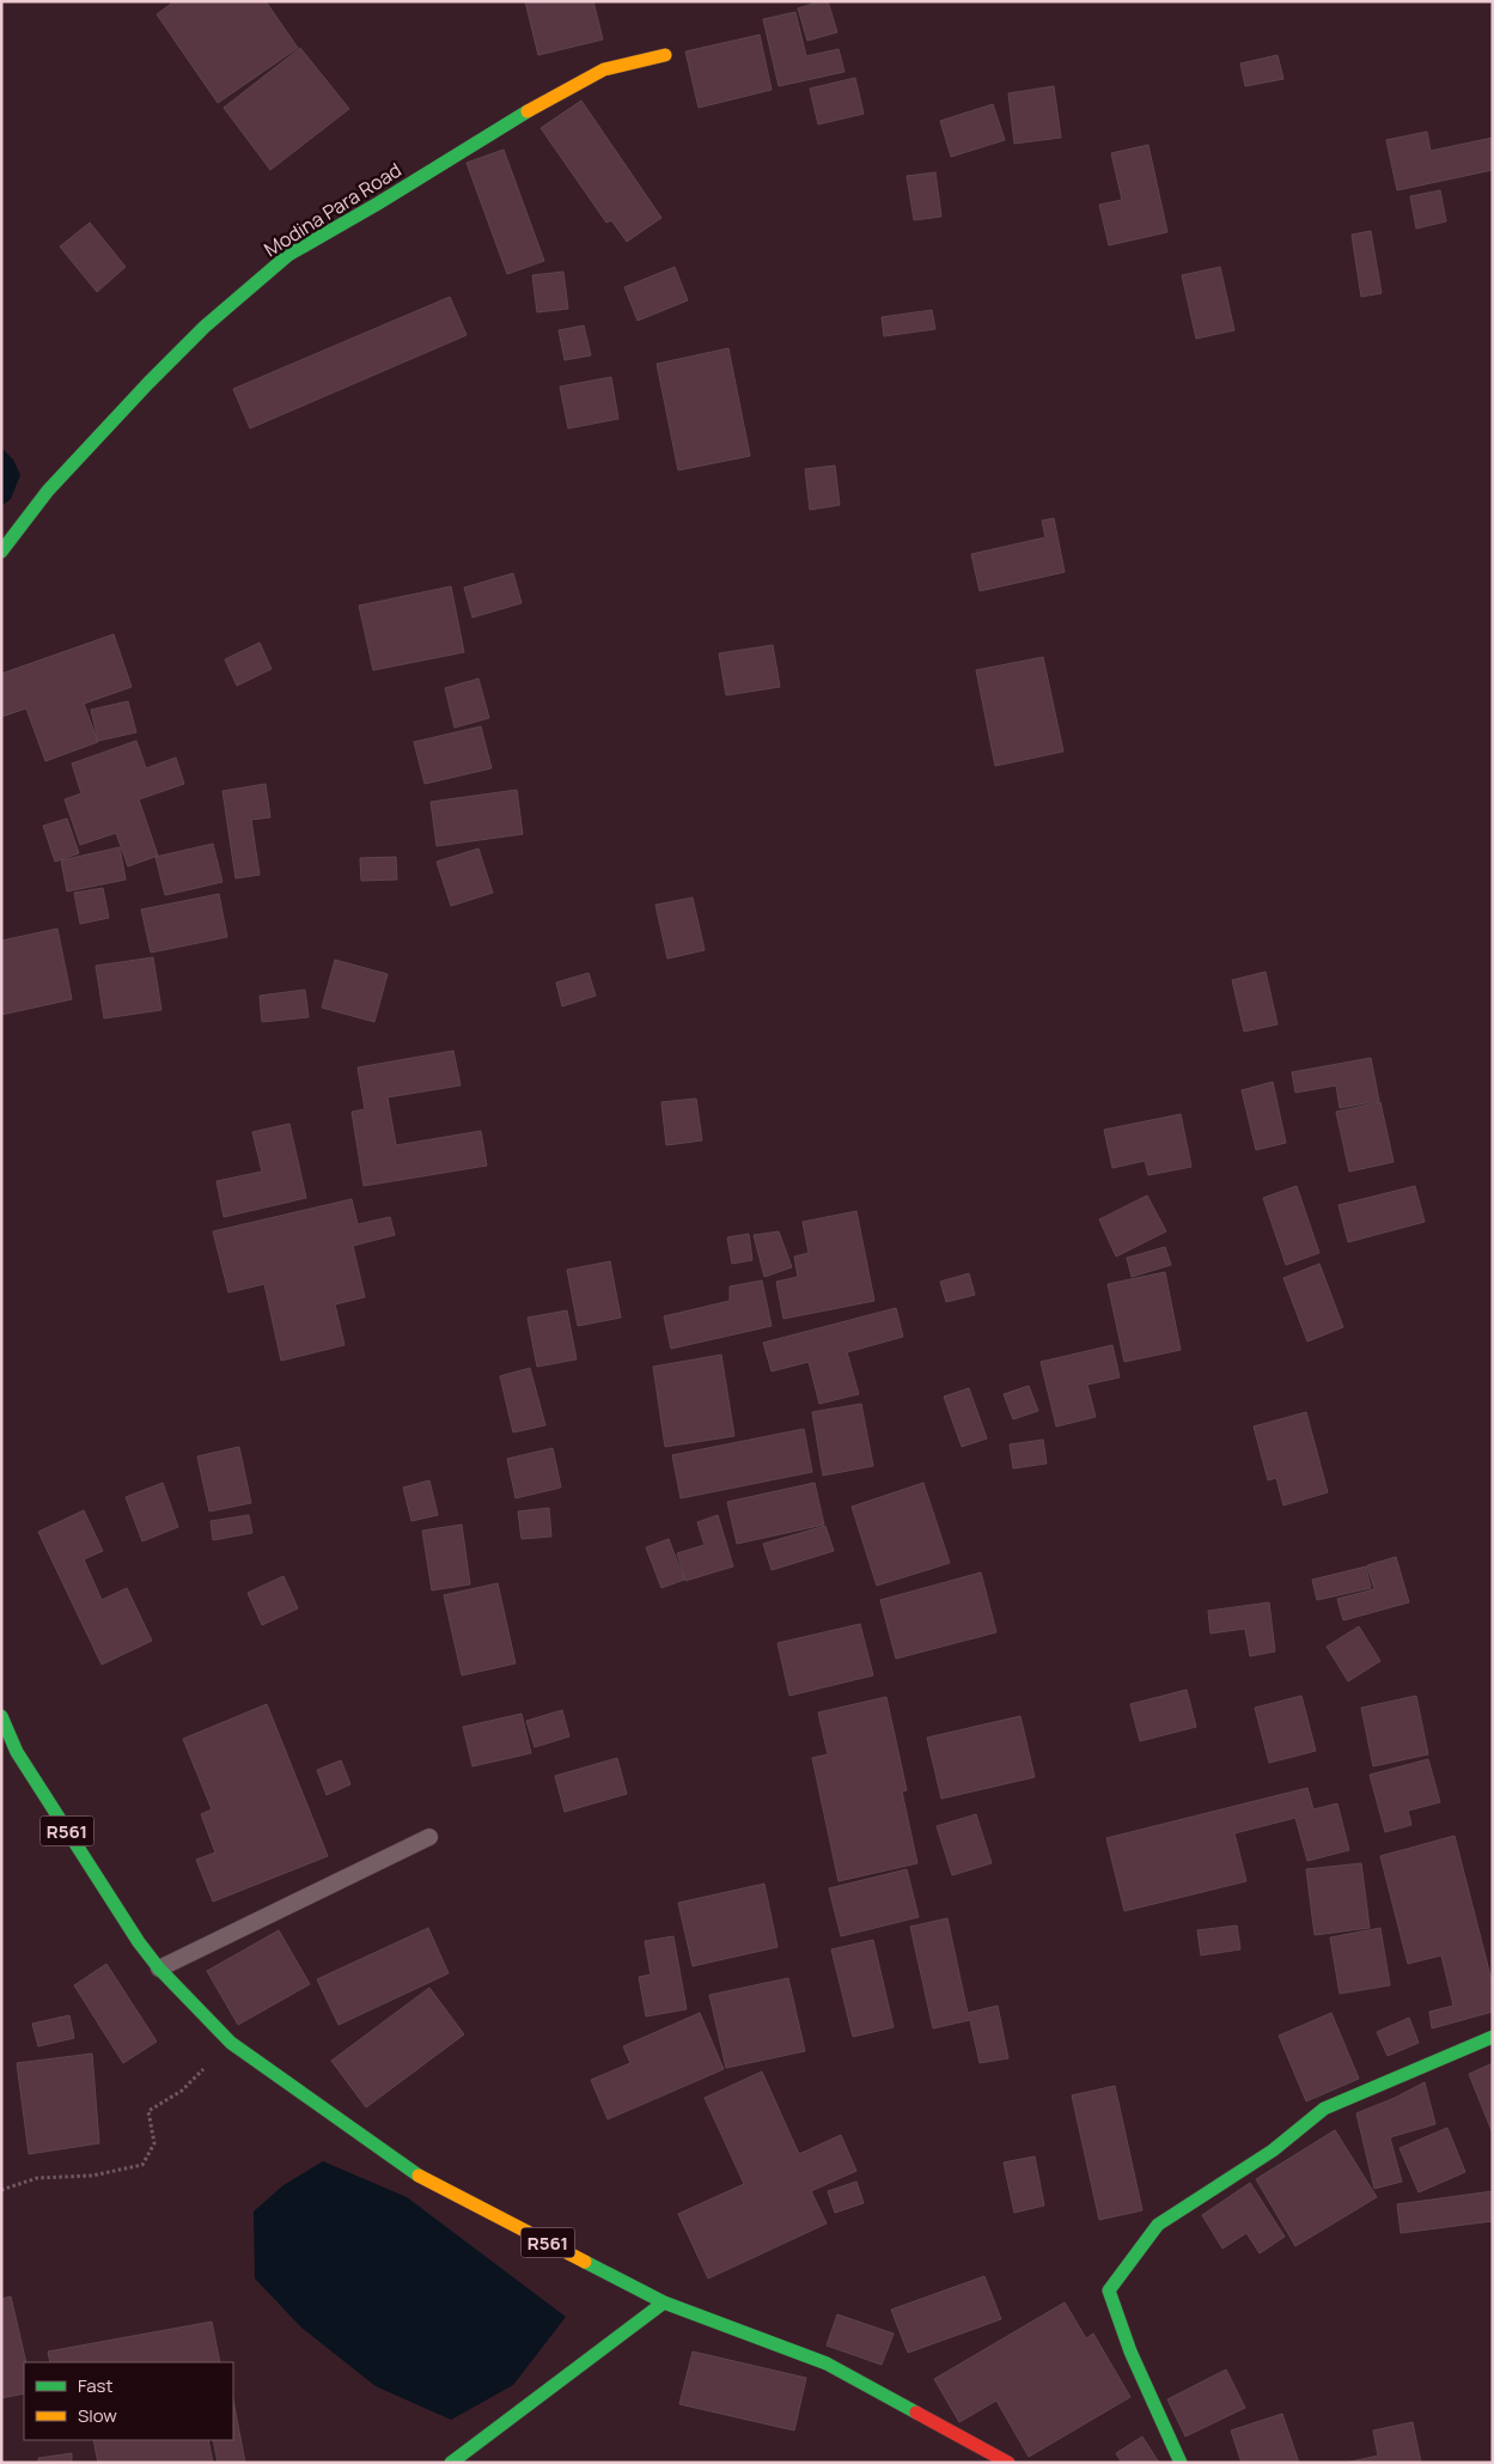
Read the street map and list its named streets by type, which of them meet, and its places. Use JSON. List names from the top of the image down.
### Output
{
  "streets": {
    "street": ["Modina Para Road", "R561"]
  },
  "legend": ["Fast", "Slow"]
}
